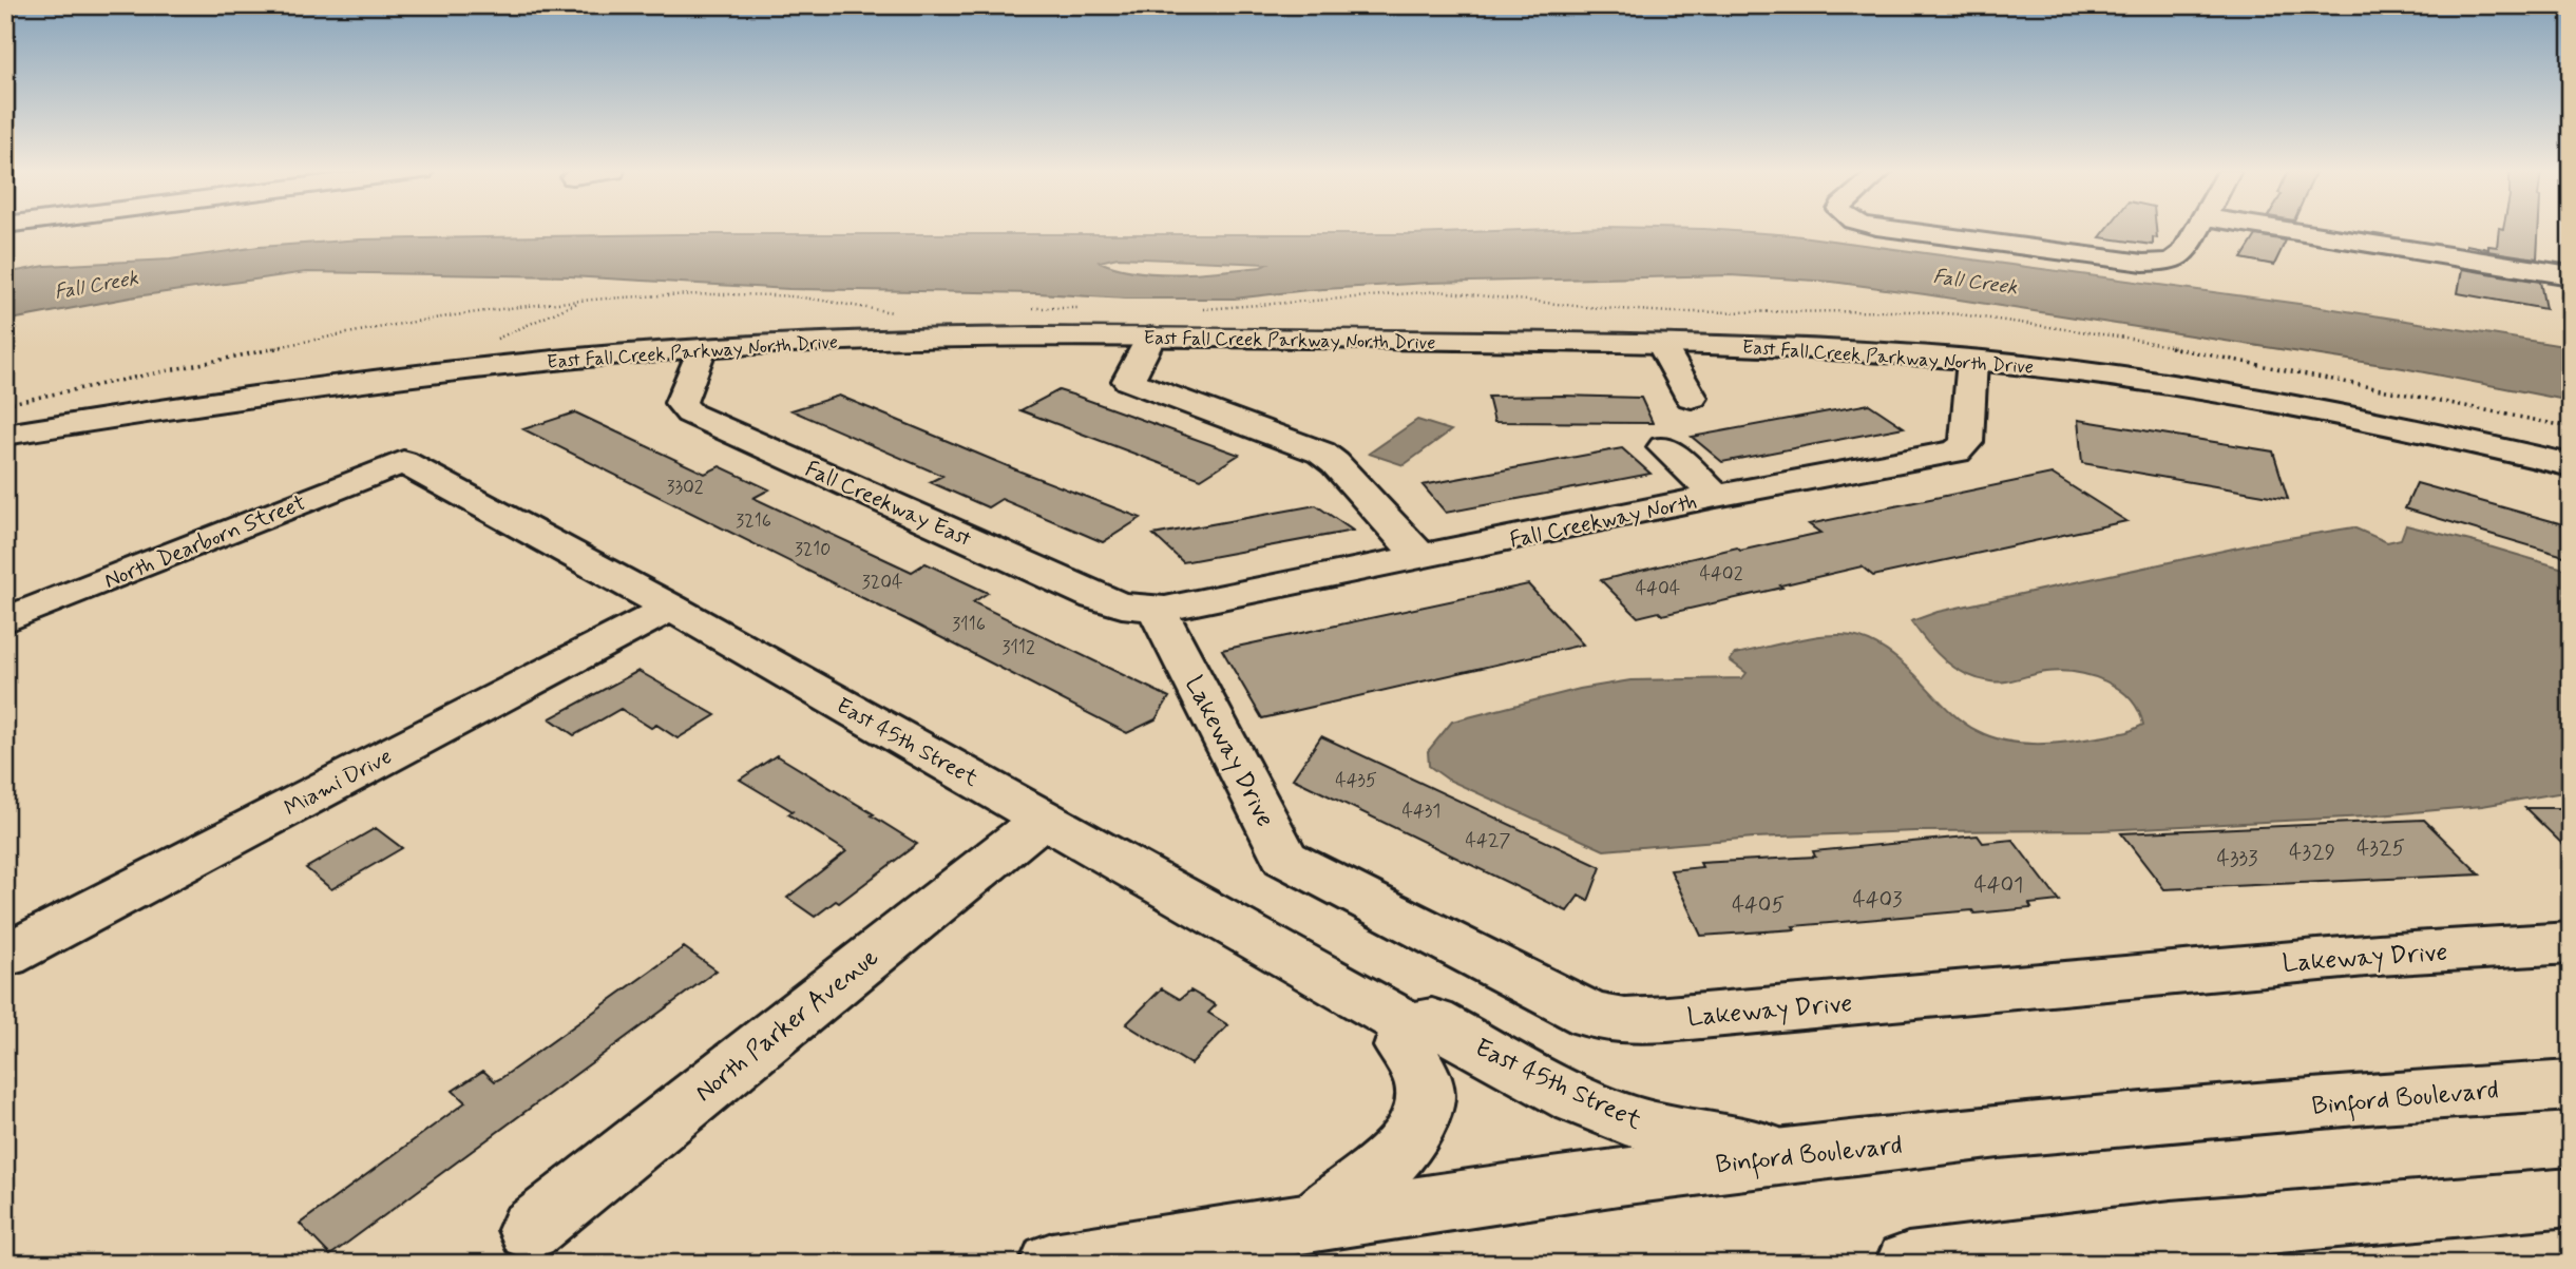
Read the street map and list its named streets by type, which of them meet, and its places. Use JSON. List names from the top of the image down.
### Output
{
  "streets": {
    "street": [
      "East Fall Creek Parkway North Drive",
      "Fall Creekway East",
      "Fall Creekway North",
      "North Dearborn Street",
      "East 45th Street",
      "Lakeway Drive",
      "Miami Drive",
      "North Parker Avenue",
      "Binford Boulevard"
    ]
  },
  "crossings": [
    ["East Fall Creek Parkway North Drive", "Fall Creekway East"],
    ["East Fall Creek Parkway North Drive", "Fall Creekway North"],
    ["Fall Creekway East", "Fall Creekway North"],
    ["Fall Creekway East", "Lakeway Drive"],
    ["Fall Creekway North", "Lakeway Drive"],
    ["North Dearborn Street", "East 45th Street"],
    ["East 45th Street", "Miami Drive"],
    ["East 45th Street", "North Parker Avenue"],
    ["East 45th Street", "Binford Boulevard"]
  ],
  "water": ["Fall Creek"],
  "house_numbers": [
    "3302",
    "3216",
    "3210",
    "4402",
    "3204",
    "4404",
    "3116",
    "3112",
    "4435",
    "4431",
    "4427",
    "4325",
    "4329",
    "4333",
    "4401",
    "4403",
    "4405"
  ]
}
